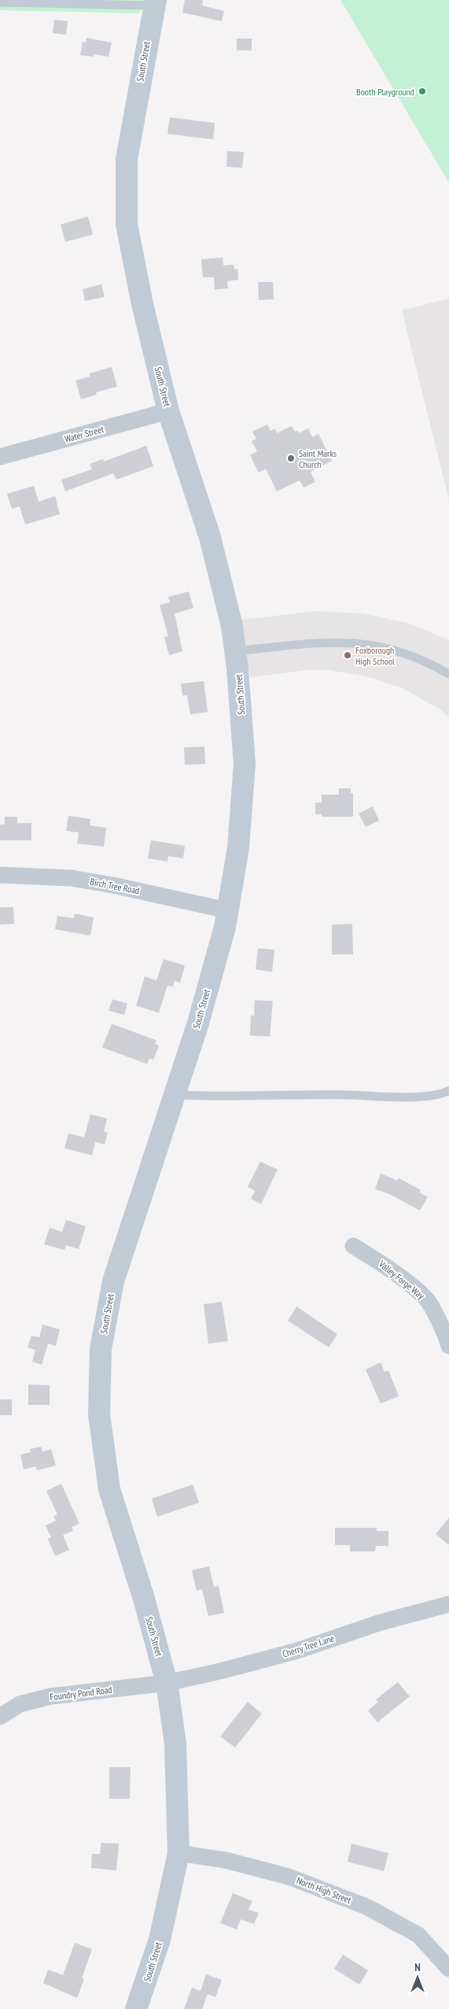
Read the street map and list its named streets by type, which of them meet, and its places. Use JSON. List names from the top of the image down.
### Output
{
  "streets": {
    "main road": ["South Street"],
    "street": [
      "Water Street",
      "Birch Tree Road",
      "Valley Forge Way",
      "Cherry Tree Lane",
      "Foundry Pond Road",
      "North High Street"
    ]
  },
  "crossings": [
    ["South Street", "Water Street"],
    ["South Street", "Birch Tree Road"],
    ["South Street", "Cherry Tree Lane"],
    ["South Street", "Foundry Pond Road"],
    ["South Street", "North High Street"],
    ["Cherry Tree Lane", "Foundry Pond Road"]
  ],
  "places": ["Booth Playground", "Saint Marks Church", "Foxborough High School"],
  "north": "top"
}
